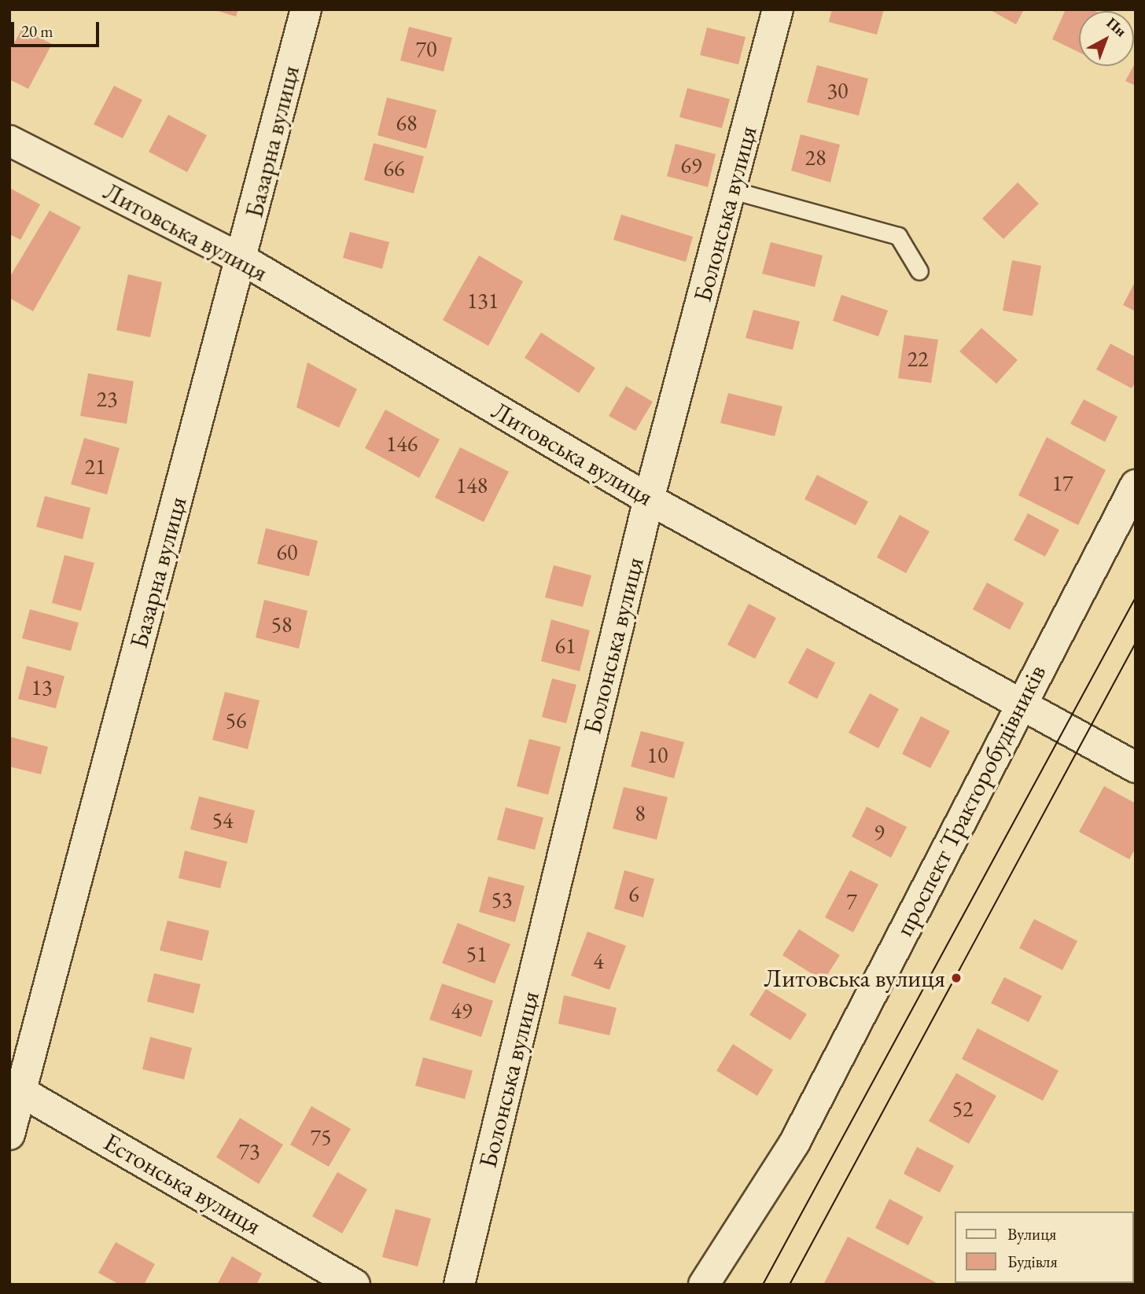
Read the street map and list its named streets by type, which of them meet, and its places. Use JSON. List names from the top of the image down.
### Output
{
  "streets": {
    "street": [
      "Базарна вулиця",
      "Болонська вулиця",
      "Литовська вулиця",
      "проспект Тракторобудівників",
      "Естонська вулиця"
    ]
  },
  "crossings": [
    ["Базарна вулиця", "Литовська вулиця"],
    ["Базарна вулиця", "Естонська вулиця"],
    ["Болонська вулиця", "Литовська вулиця"],
    ["Литовська вулиця", "проспект Тракторобудівників"]
  ],
  "places": ["Литовська вулиця"],
  "house_numbers": [
    "70",
    "30",
    "68",
    "28",
    "69",
    "66",
    "131",
    "22",
    "23",
    "146",
    "21",
    "17",
    "148",
    "60",
    "58",
    "61",
    "13",
    "56",
    "10",
    "8",
    "54",
    "9",
    "6",
    "53",
    "7",
    "51",
    "4",
    "49",
    "52",
    "75",
    "73"
  ],
  "legend": ["Вулиця", "Будівля"],
  "scale_bar": "20 m",
  "north": "top right"
}
